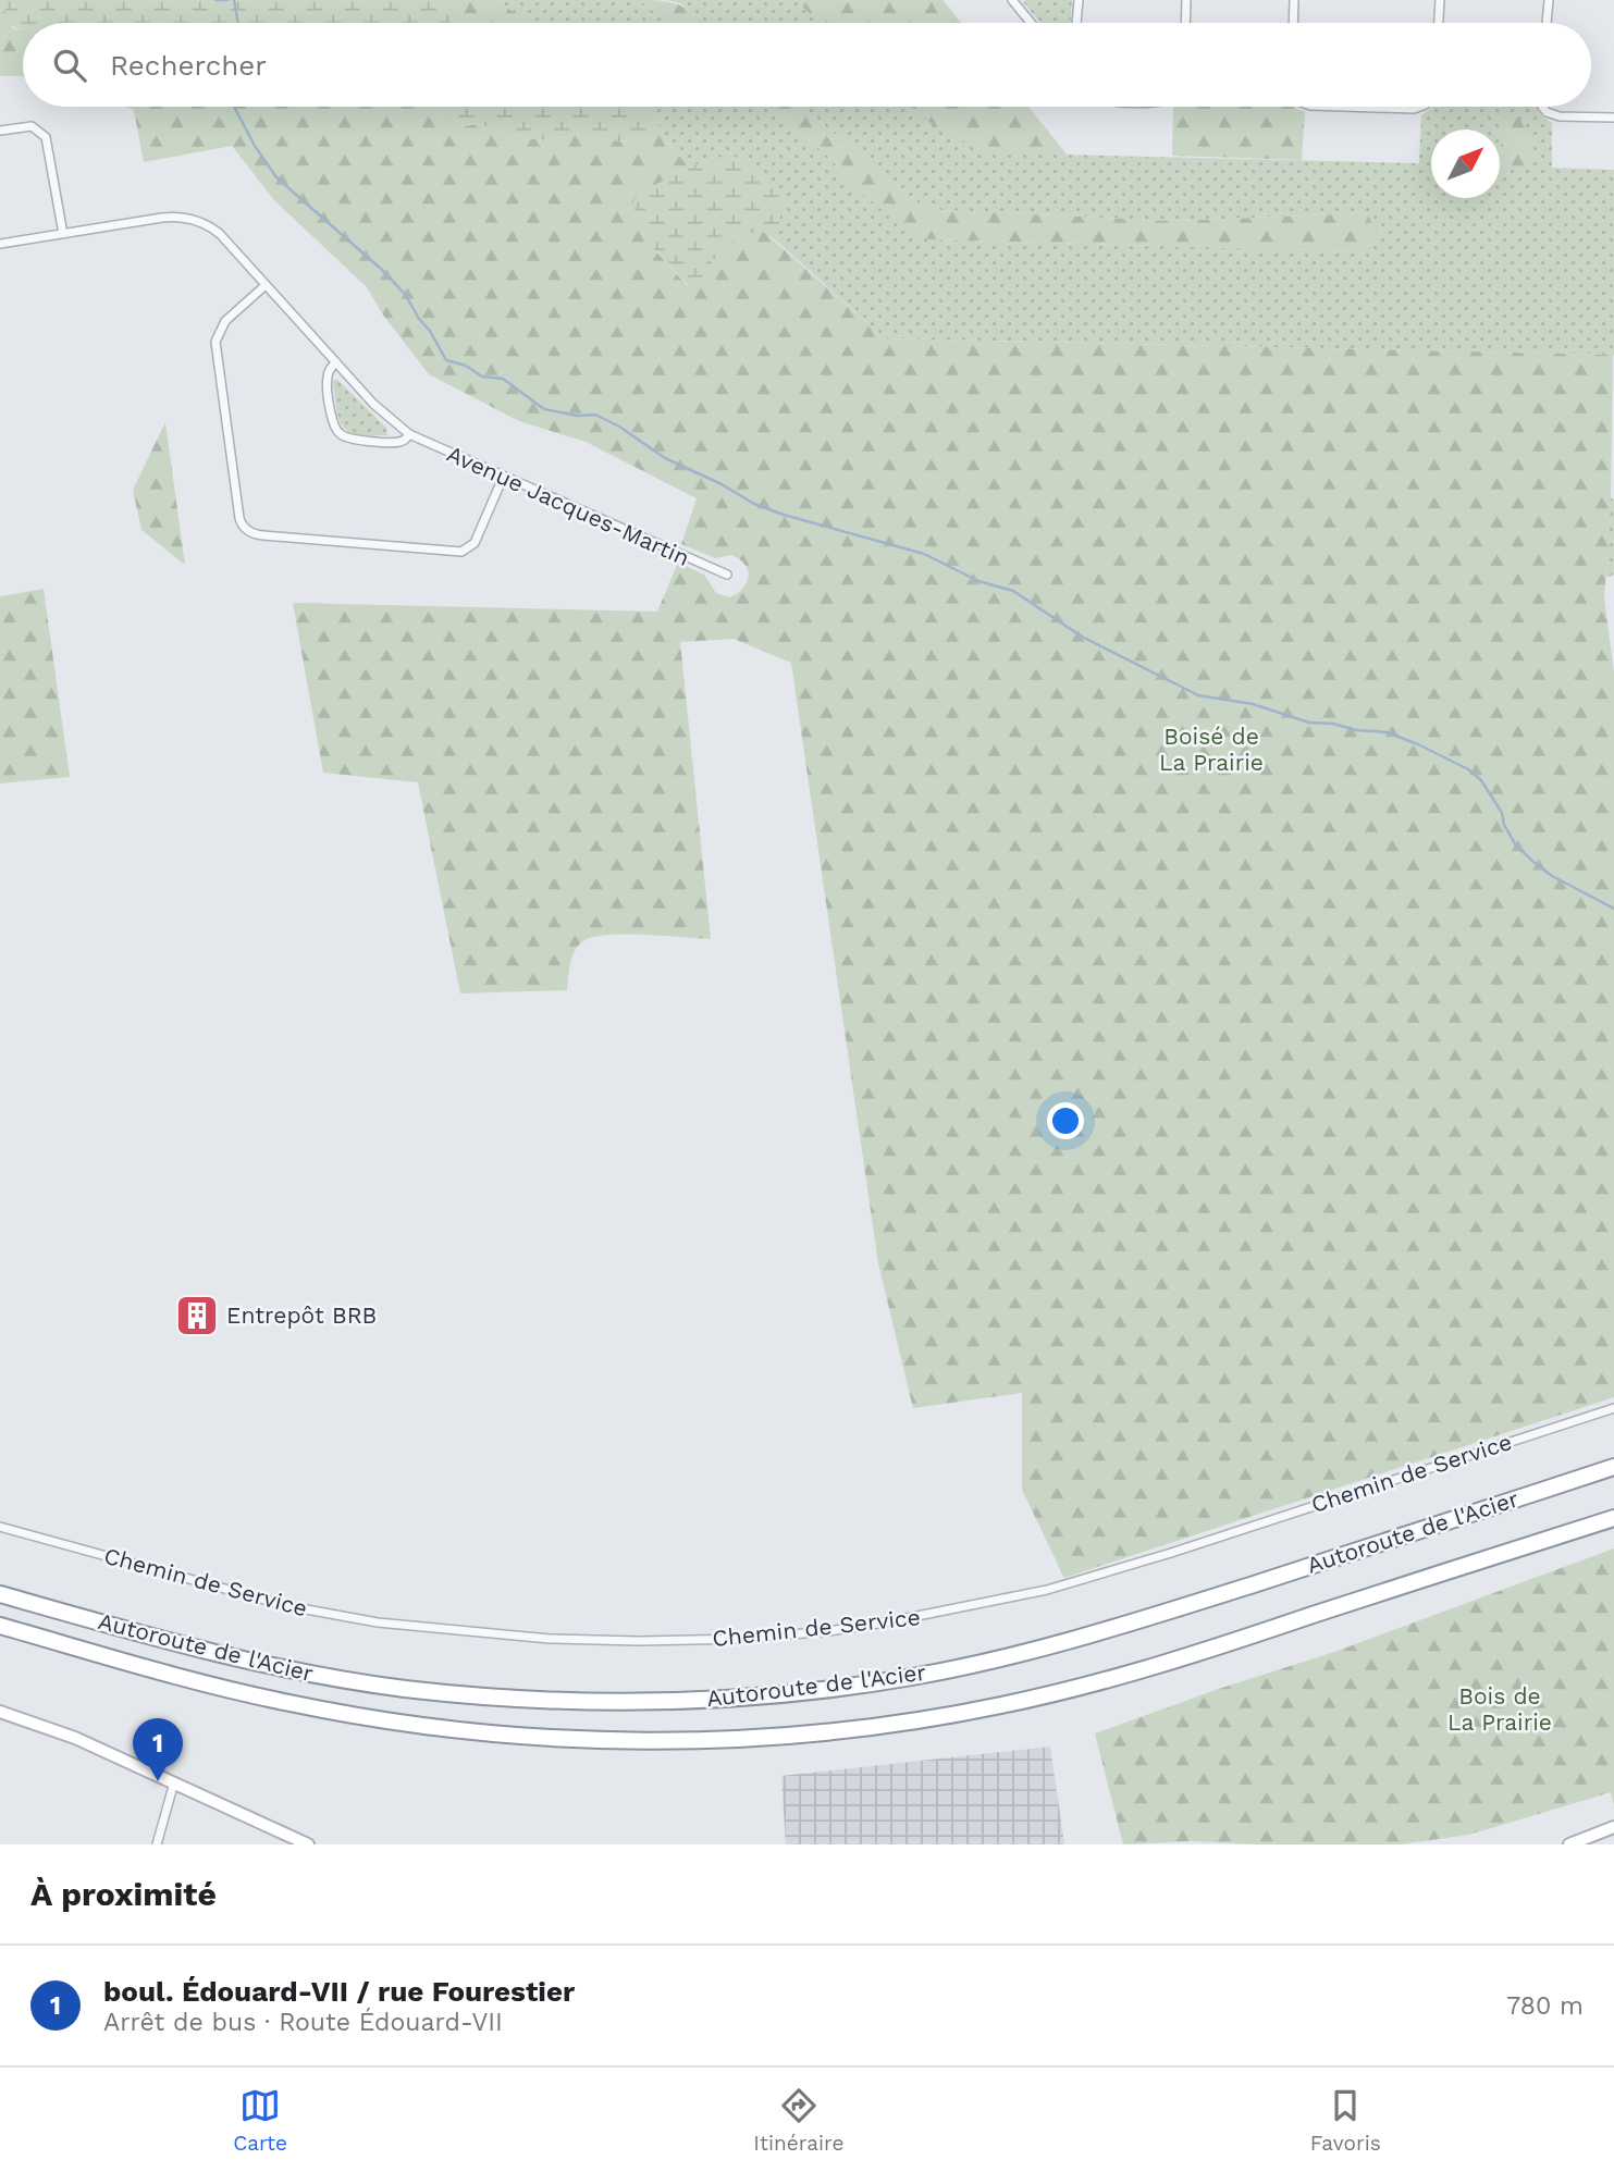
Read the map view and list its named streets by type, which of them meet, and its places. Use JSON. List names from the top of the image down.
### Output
{
  "streets": {
    "highway": ["Autoroute de l'Acier"],
    "street": ["Avenue Jacques-Martin", "Chemin de Service"]
  },
  "parks": ["Boisé de La Prairie", "Bois de La Prairie"],
  "places": {
    "building": ["Entrepôt BRB"]
  },
  "north": "top right",
  "page": {
    "search": "Rechercher",
    "pins": "1",
    "heading": "À proximité",
    "list": [
      {
        "mark": "1",
        "name": "boul. Édouard-VII / rue Fourestier",
        "note": "Arrêt de bus · Route Édouard-VII",
        "value": "780 m"
      }
    ],
    "nav": ["Carte", "Itinéraire", "Favoris"]
  }
}
